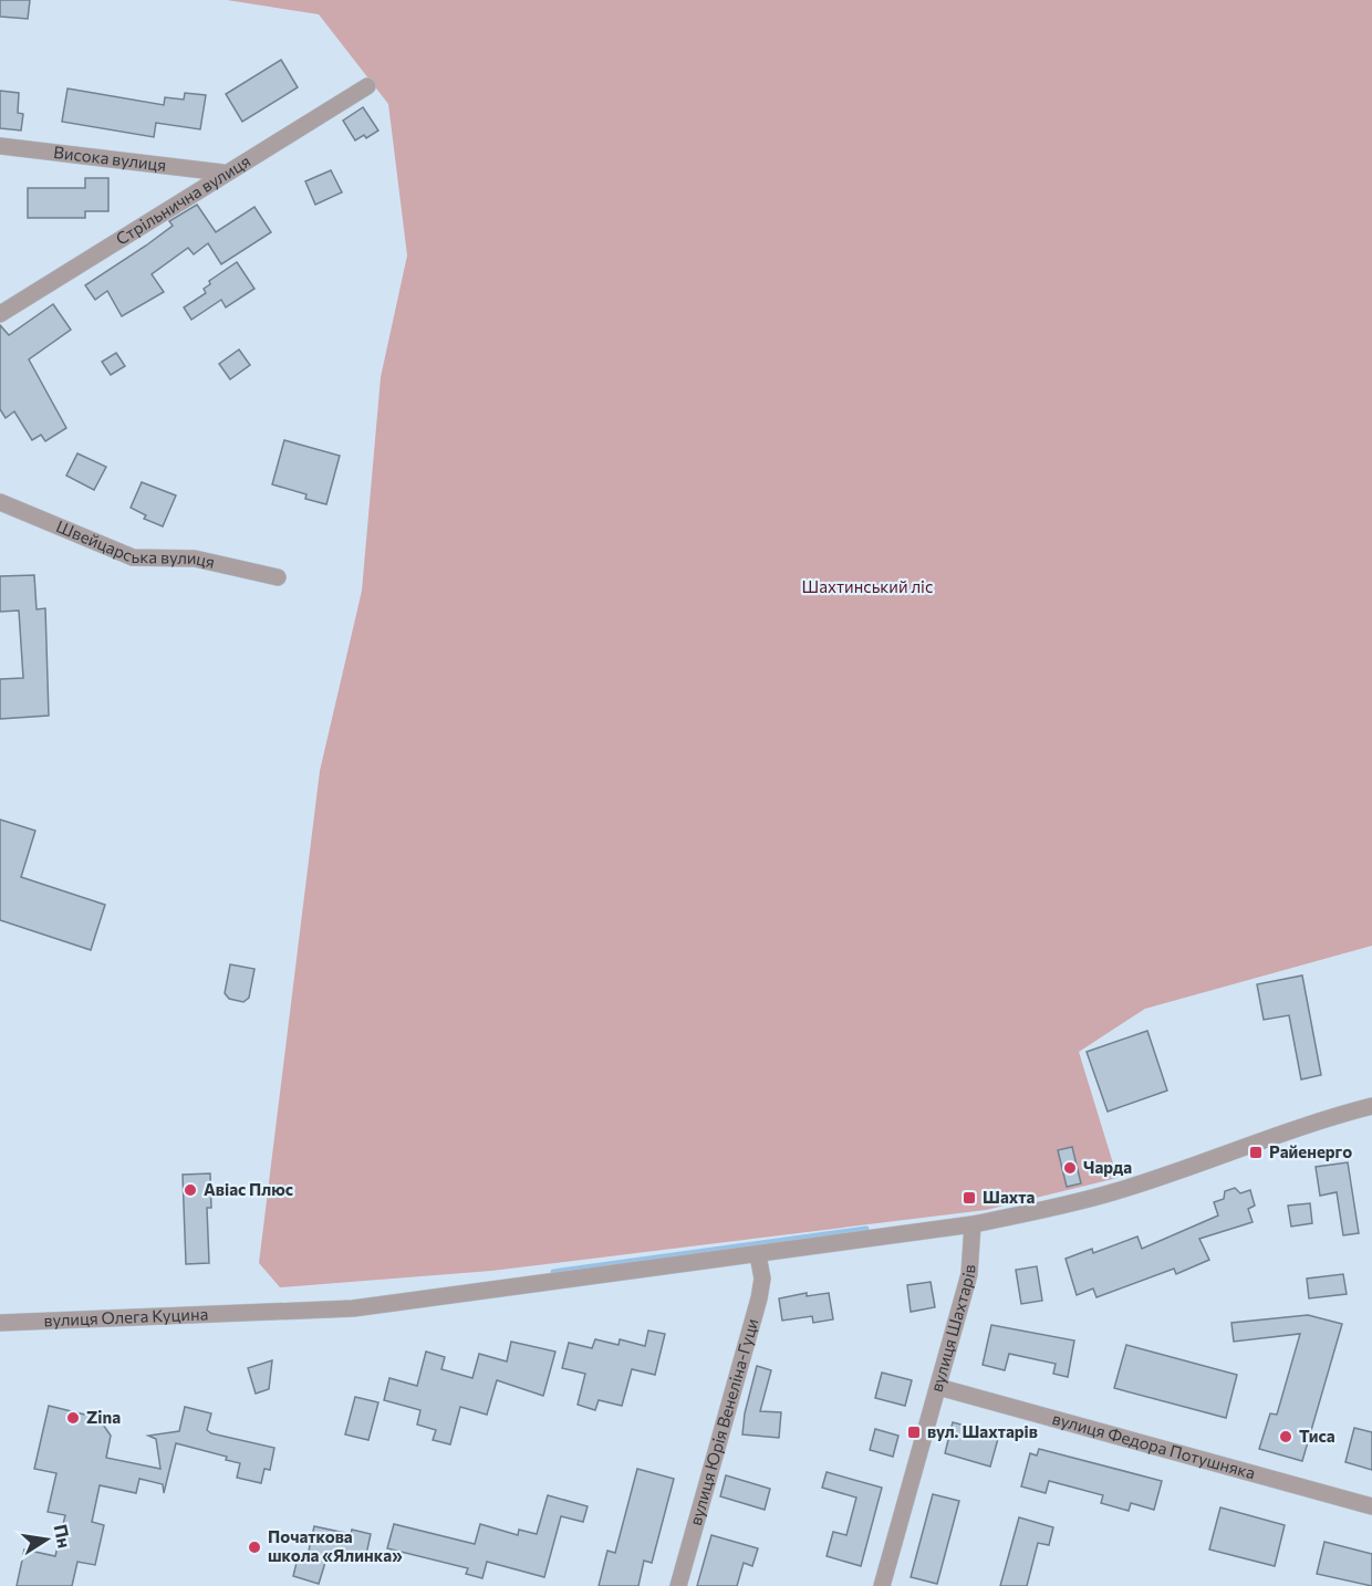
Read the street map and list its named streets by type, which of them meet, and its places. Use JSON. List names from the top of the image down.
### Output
{
  "streets": {
    "street": [
      "Висока вулиця",
      "Стрільнична вулиця",
      "Швейцарська вулиця",
      "вулиця Олега Куцина",
      "вулиця Шахтарів",
      "вулиця Юрія Венеліна-Гуци",
      "вулиця Федора Потушняка"
    ]
  },
  "crossings": [
    ["Висока вулиця", "Стрільнична вулиця"],
    ["вулиця Олега Куцина", "вулиця Шахтарів"],
    ["вулиця Олега Куцина", "вулиця Юрія Венеліна-Гуци"],
    ["вулиця Шахтарів", "вулиця Федора Потушняка"]
  ],
  "parks": ["Шахтинський ліс"],
  "places": {
    "transit": ["Райенерго", "Шахта", "вул. Шахтарів"],
    "other": [
      "Чарда",
      "Авіас Плюс",
      "Zina",
      "Тиса",
      "Початкова школа «Ялинка»"
    ]
  },
  "north": "right"
}
